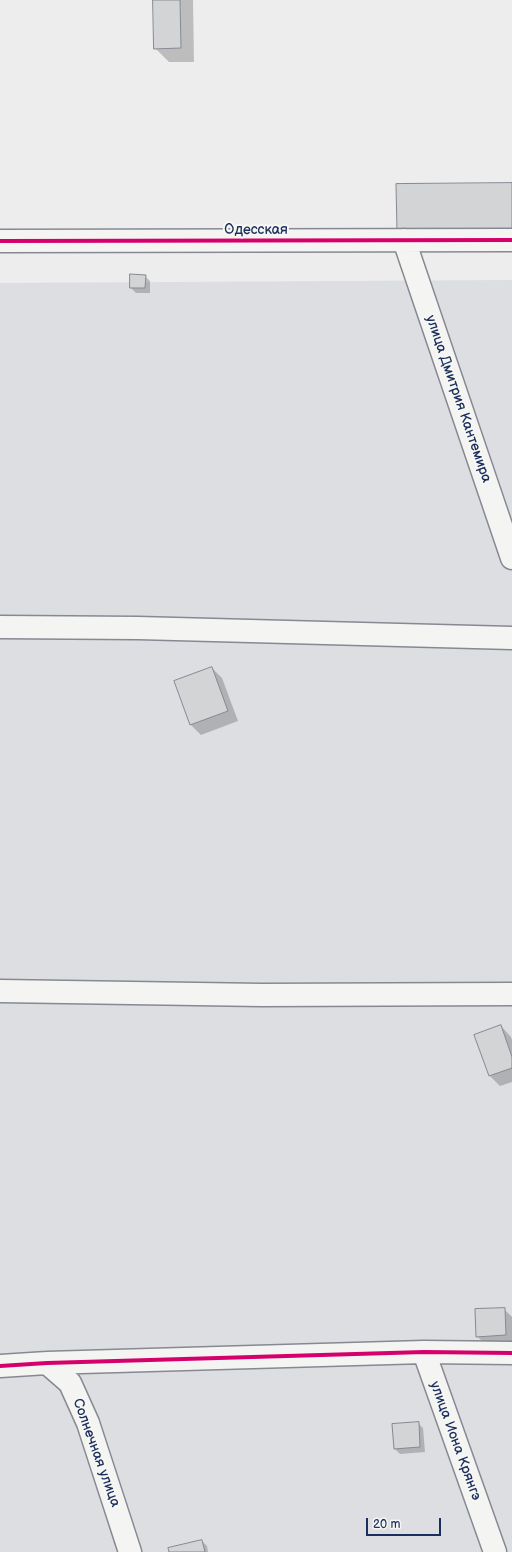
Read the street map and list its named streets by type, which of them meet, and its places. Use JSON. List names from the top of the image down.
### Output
{
  "streets": {
    "street": [
      "Одесская",
      "улица Дмитрия Кантемира",
      "улица Иона Крянгэ",
      "Солнечная улица"
    ]
  },
  "crossings": [
    ["Одесская", "улица Дмитрия Кантемира"]
  ],
  "scale_bar": "20 m"
}
